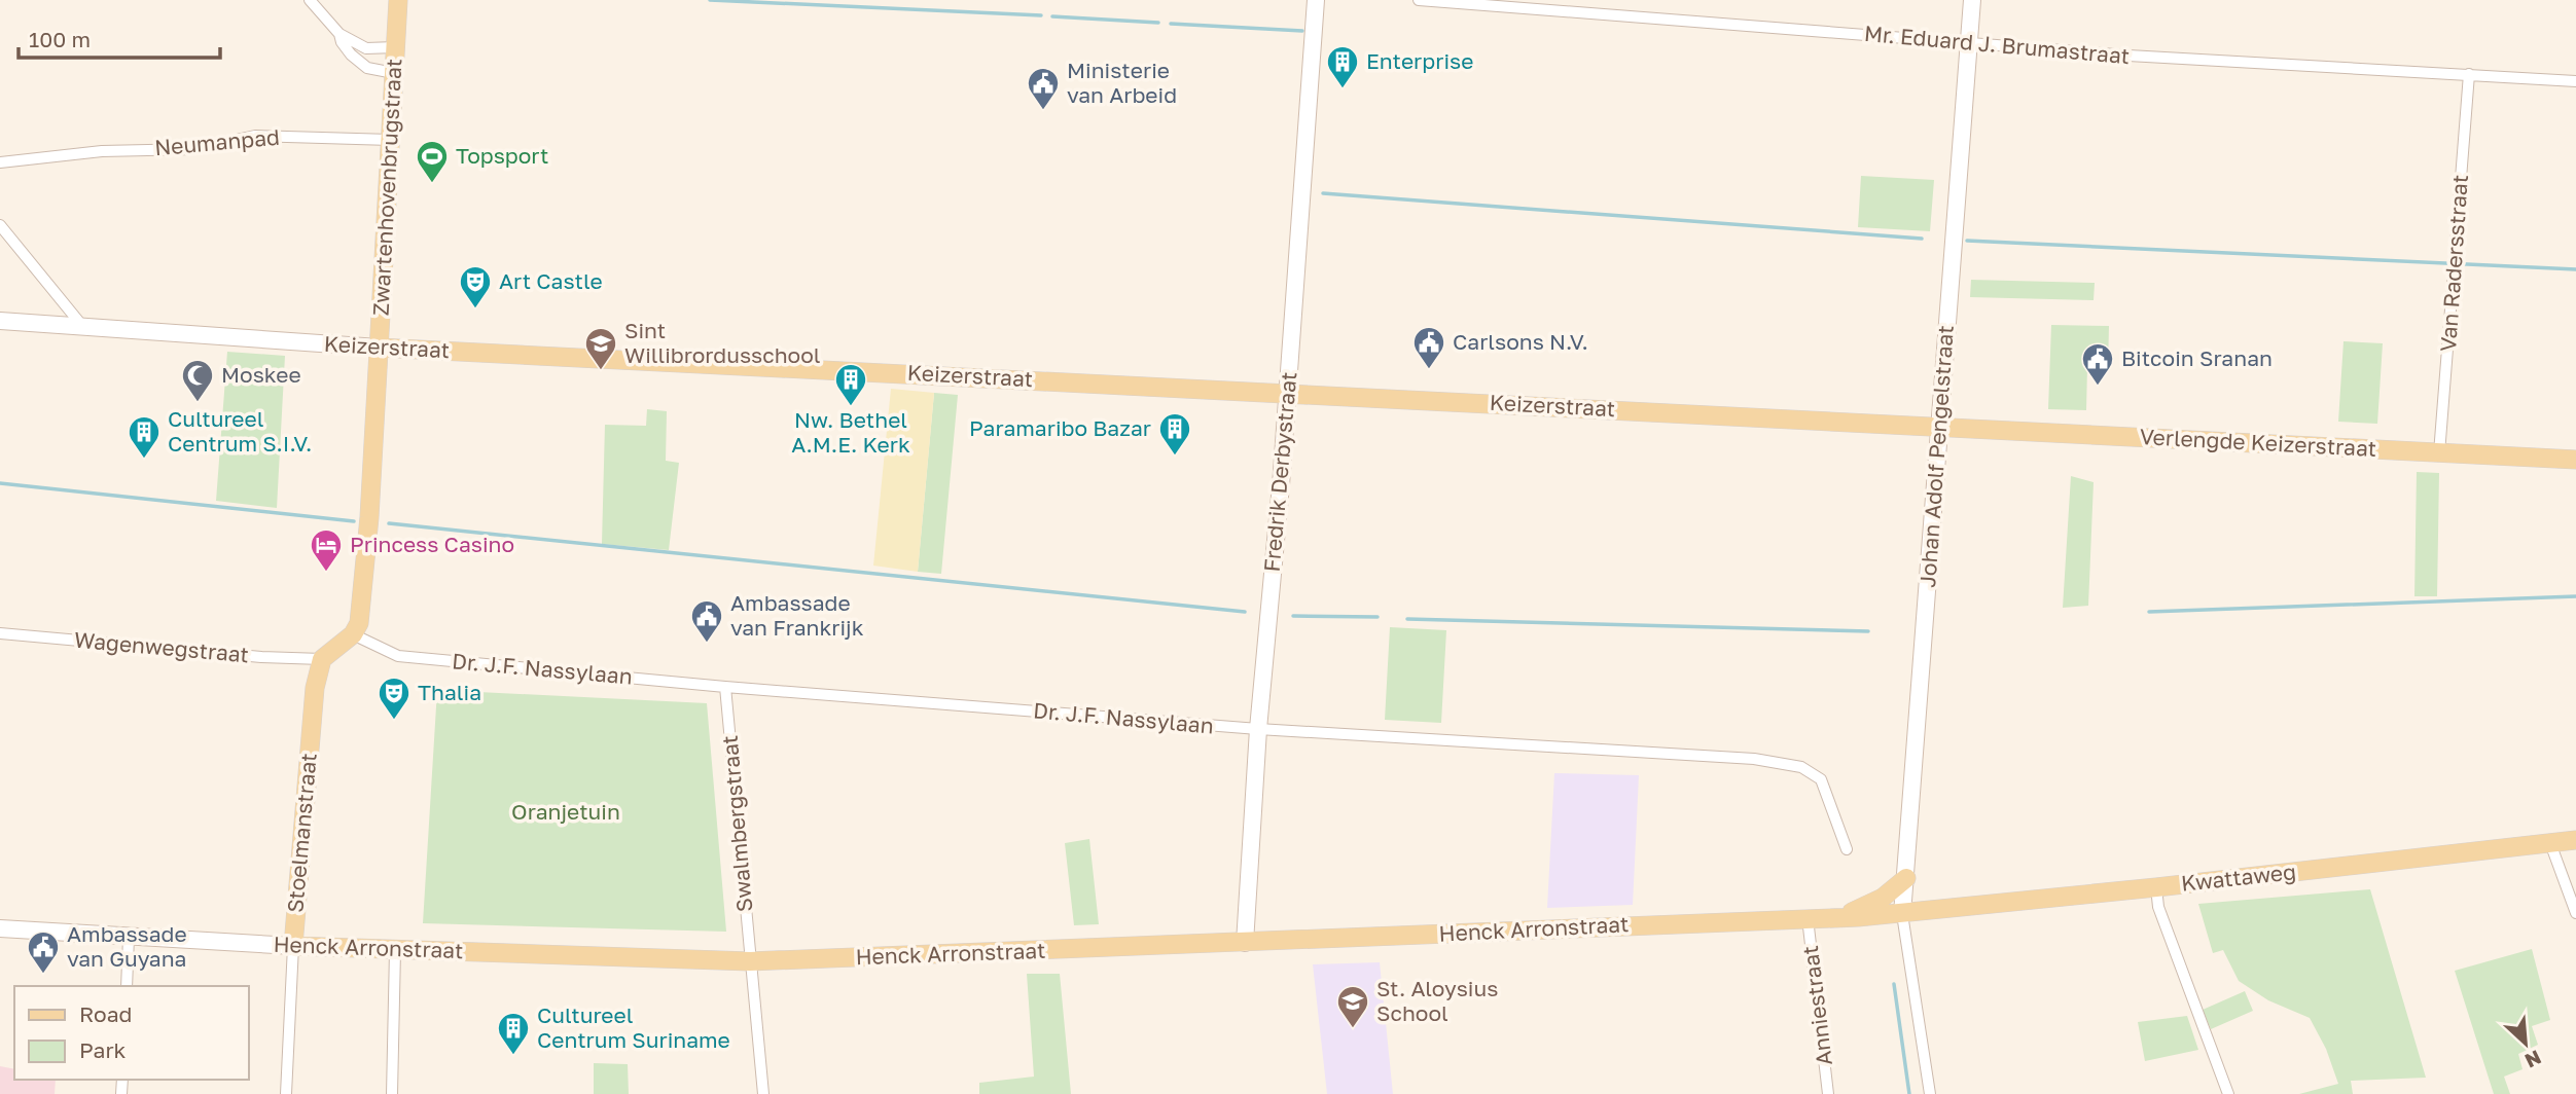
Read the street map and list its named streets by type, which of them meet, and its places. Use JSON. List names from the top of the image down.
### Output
{
  "streets": {
    "main road": [
      "Zwartenhovenbrugstraat",
      "Keizerstraat",
      "Verlengde Keizerstraat",
      "Johan Adolf Pengelstraat",
      "Fredrik Derbystraat",
      "Stoelmanstraat",
      "Kwattaweg",
      "Henck Arronstraat"
    ],
    "street": [
      "Mr. Eduard J. Brumastraat",
      "Neumanpad",
      "Van Radersstraat",
      "Wagenwegstraat",
      "Dr. J.F. Nassylaan",
      "Swalmbergstraat",
      "Anniestraat"
    ]
  },
  "crossings": [
    ["Mr. Eduard J. Brumastraat", "Van Radersstraat"],
    ["Mr. Eduard J. Brumastraat", "Johan Adolf Pengelstraat"],
    ["Neumanpad", "Zwartenhovenbrugstraat"],
    ["Zwartenhovenbrugstraat", "Keizerstraat"],
    ["Zwartenhovenbrugstraat", "Dr. J.F. Nassylaan"],
    ["Van Radersstraat", "Verlengde Keizerstraat"],
    ["Keizerstraat", "Verlengde Keizerstraat"],
    ["Keizerstraat", "Johan Adolf Pengelstraat"],
    ["Keizerstraat", "Fredrik Derbystraat"],
    ["Verlengde Keizerstraat", "Johan Adolf Pengelstraat"],
    ["Johan Adolf Pengelstraat", "Kwattaweg"],
    ["Johan Adolf Pengelstraat", "Henck Arronstraat"],
    ["Fredrik Derbystraat", "Dr. J.F. Nassylaan"],
    ["Fredrik Derbystraat", "Henck Arronstraat"],
    ["Wagenwegstraat", "Stoelmanstraat"],
    ["Dr. J.F. Nassylaan", "Swalmbergstraat"],
    ["Swalmbergstraat", "Henck Arronstraat"],
    ["Stoelmanstraat", "Henck Arronstraat"],
    ["Kwattaweg", "Henck Arronstraat"],
    ["Henck Arronstraat", "Anniestraat"]
  ],
  "parks": ["Oranjetuin"],
  "places": {
    "building": [
      "Enterprise",
      "Nw. Bethel A.M.E. Kerk",
      "Paramaribo Bazar",
      "Cultureel Centrum S.I.V.",
      "Cultureel Centrum Suriname"
    ],
    "public building": [
      "Ministerie van Arbeid",
      "Carlsons N.V.",
      "Bitcoin Sranan",
      "Ambassade van Frankrijk",
      "Ambassade van Guyana"
    ],
    "sports": ["Topsport"],
    "theatre": ["Art Castle", "Thalia"],
    "school or university": ["Sint Willibrordusschool", "St. Aloysius School"],
    "mosque": ["Moskee"],
    "hotel": ["Princess Casino"]
  },
  "legend": ["Road", "Park"],
  "scale_bar": "100 m",
  "north": "bottom right"
}
